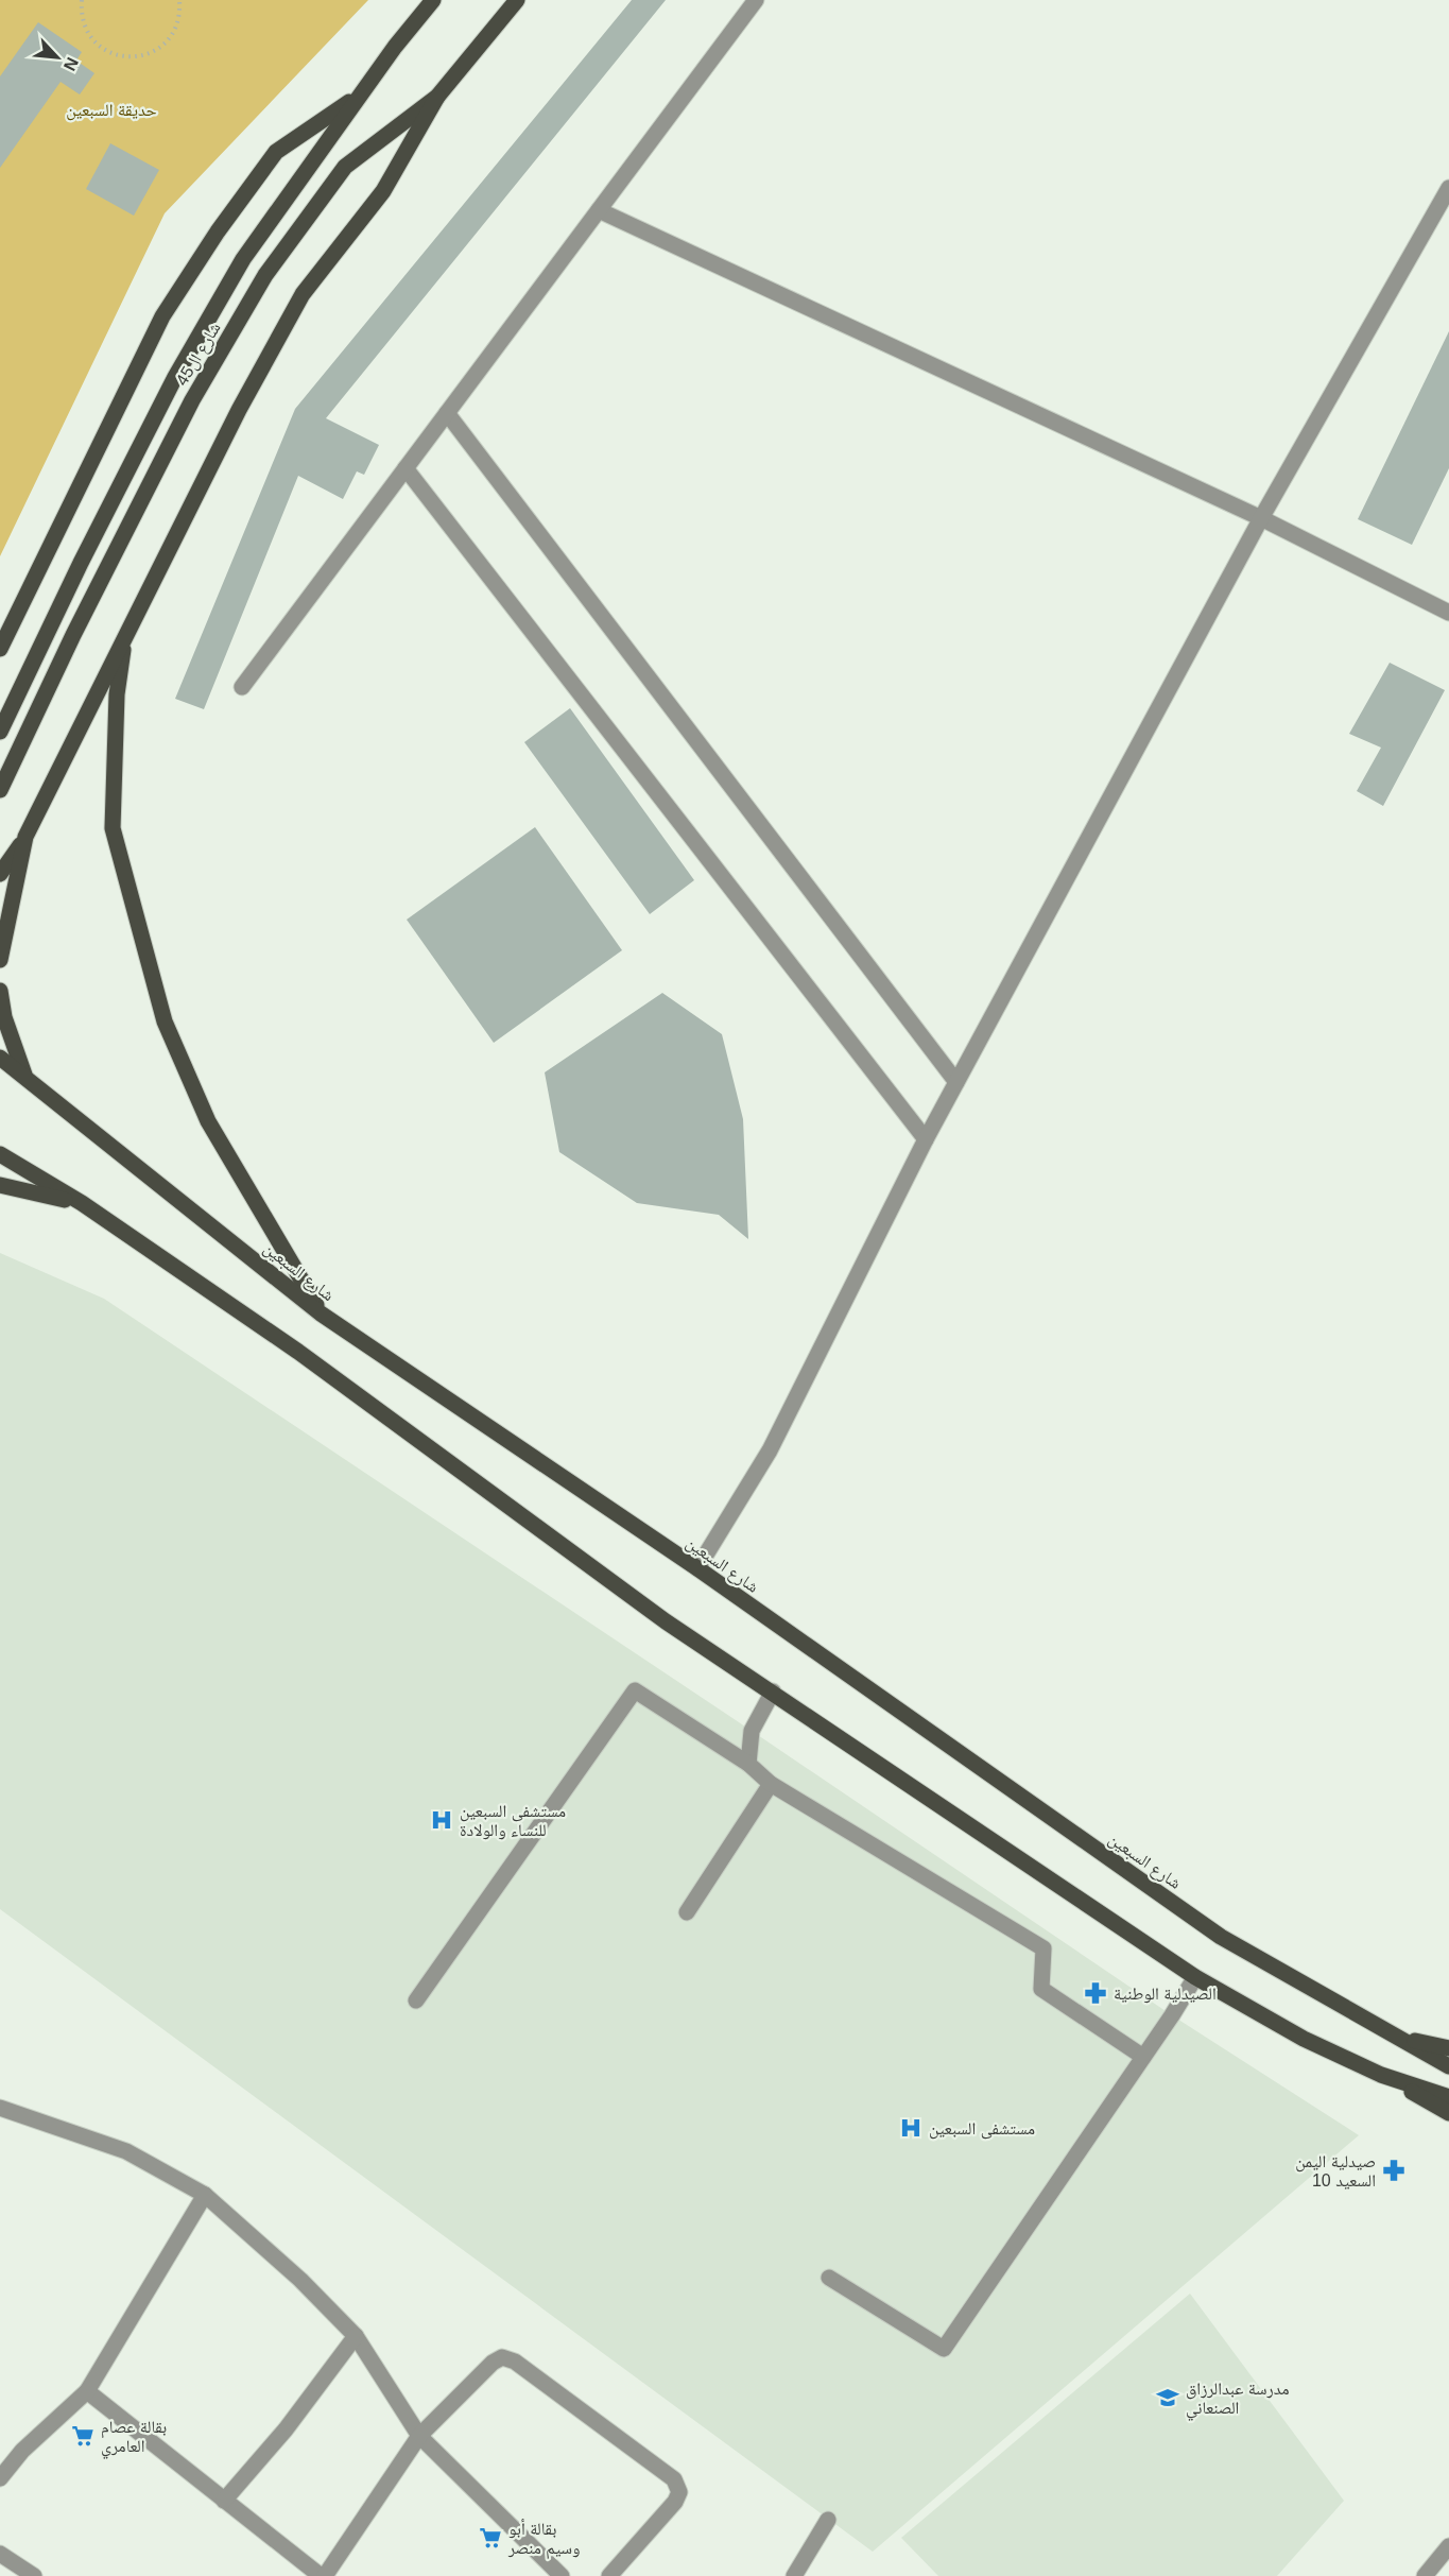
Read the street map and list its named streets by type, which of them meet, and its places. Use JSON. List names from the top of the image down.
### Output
{
  "streets": {
    "main road": ["شارع ال45", "شارع السبعين"]
  },
  "parks": ["حديقة السبعين"],
  "places": {
    "hospital": ["مستشفى السبعين للنساء والولادة", "مستشفى السبعين"],
    "pharmacy": ["الصيدلية الوطنية", "صيدلية اليمن السعيد 10"],
    "school or university": ["مدرسة عبدالرزاق الصنعاني"],
    "supermarket": ["بقالة عصام العامري", "بقالة أبو وسيم منصر"]
  },
  "north": "bottom right"
}
